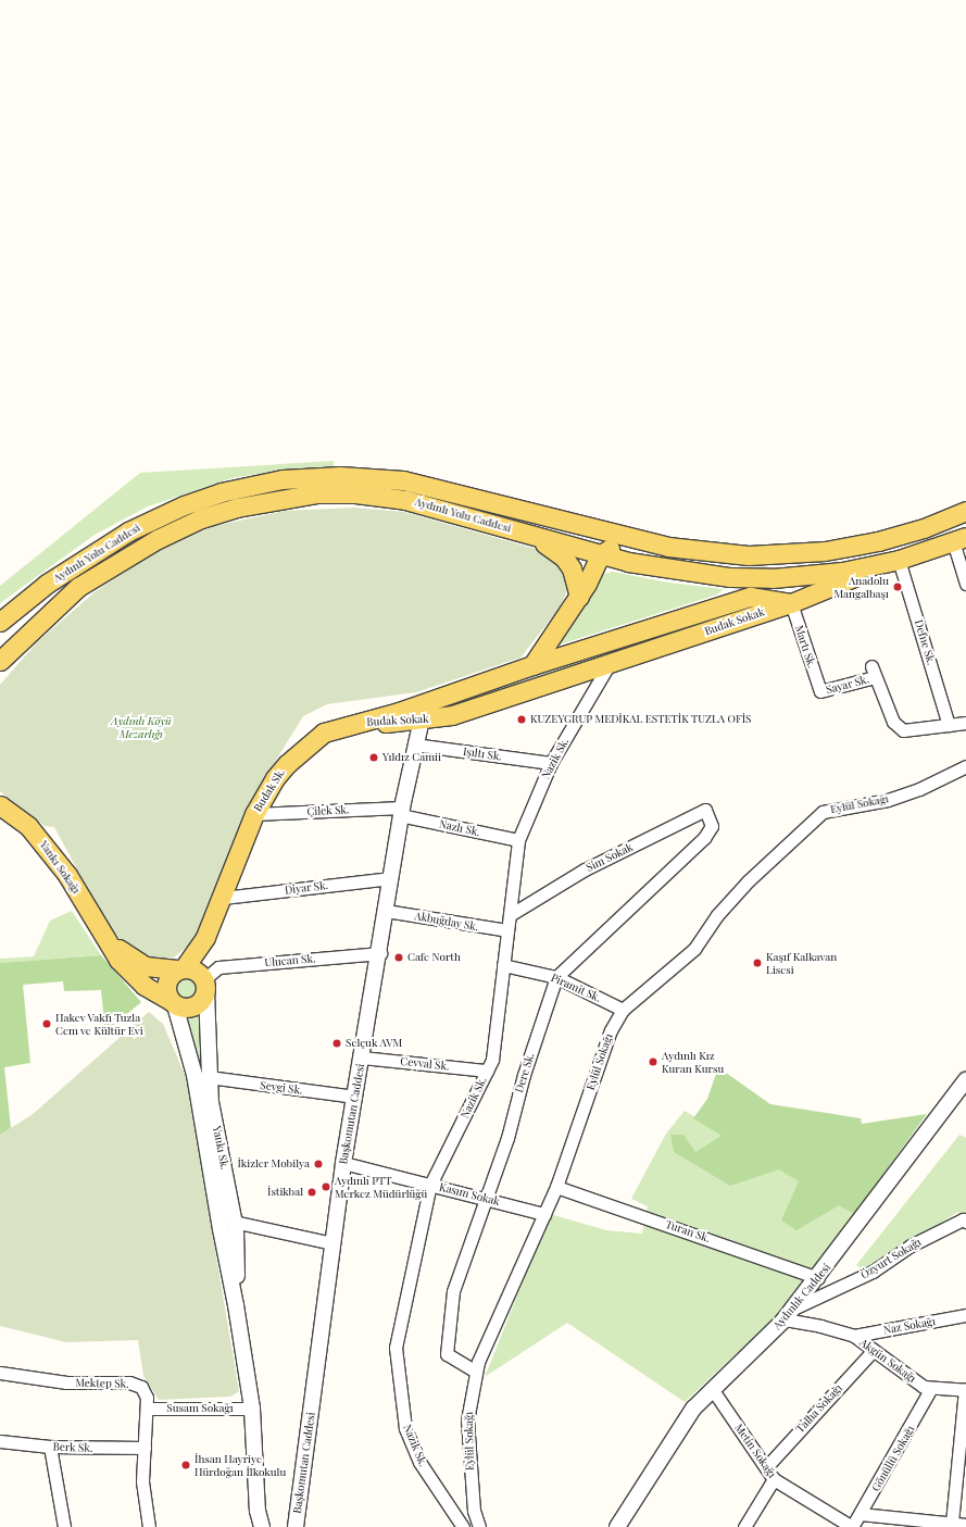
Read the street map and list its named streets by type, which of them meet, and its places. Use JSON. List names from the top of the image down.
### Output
{
  "streets": {
    "main road": [
      "Aydınlı Yolu Caddesi",
      "Budak Sokak",
      "Budak Sk.",
      "Yankı Sokağı"
    ],
    "street": [
      "Defne Sk.",
      "Martı Sk.",
      "Sayar Sk.",
      "Işıltı Sk.",
      "Nazik Sk.",
      "Eylül Sokağı",
      "Çilek Sk.",
      "Nazlı Sk.",
      "Sim Sokak",
      "Diyar Sk.",
      "Akbuğday Sk.",
      "Ulucan Sk.",
      "Piramit Sk.",
      "Cevval Sk.",
      "Dere Sk.",
      "Sevgi Sk.",
      "Başkomutan Caddesi",
      "Yankı Sk.",
      "Kasım Sokak",
      "Turan Sk.",
      "Özyurt Sokağı",
      "Aydınlık Caddesi",
      "Naz Sokağı",
      "Akgün Sokağı",
      "Mektep Sk.",
      "Susam Sokağı",
      "Talha Sokağı",
      "Berk Sk.",
      "Metin Sokağı",
      "Gönüllü Sokağı"
    ]
  },
  "crossings": [
    ["Aydınlı Yolu Caddesi", "Budak Sokak"],
    ["Aydınlı Yolu Caddesi", "Defne Sk."],
    ["Budak Sokak", "Defne Sk."],
    ["Budak Sokak", "Martı Sk."],
    ["Budak Sokak", "Nazik Sk."],
    ["Budak Sokak", "Budak Sk."],
    ["Budak Sokak", "Başkomutan Caddesi"],
    ["Defne Sk.", "Sayar Sk."],
    ["Martı Sk.", "Sayar Sk."],
    ["Işıltı Sk.", "Nazik Sk."],
    ["Işıltı Sk.", "Başkomutan Caddesi"],
    ["Nazik Sk.", "Nazlı Sk."],
    ["Nazik Sk.", "Sim Sokak"],
    ["Nazik Sk.", "Akbuğday Sk."],
    ["Nazik Sk.", "Piramit Sk."],
    ["Nazik Sk.", "Cevval Sk."],
    ["Nazik Sk.", "Kasım Sokak"],
    ["Budak Sk.", "Çilek Sk."],
    ["Budak Sk.", "Yankı Sokağı"],
    ["Budak Sk.", "Diyar Sk."],
    ["Budak Sk.", "Ulucan Sk."],
    ["Budak Sk.", "Yankı Sk."],
    ["Eylül Sokağı", "Piramit Sk."],
    ["Eylül Sokağı", "Dere Sk."],
    ["Eylül Sokağı", "Kasım Sokak"],
    ["Eylül Sokağı", "Turan Sk."],
    ["Çilek Sk.", "Nazlı Sk."],
    ["Çilek Sk.", "Başkomutan Caddesi"],
    ["Nazlı Sk.", "Başkomutan Caddesi"],
    ["Sim Sokak", "Dere Sk."],
    ["Yankı Sokağı", "Ulucan Sk."],
    ["Yankı Sokağı", "Yankı Sk."],
    ["Diyar Sk.", "Başkomutan Caddesi"],
    ["Akbuğday Sk.", "Başkomutan Caddesi"],
    ["Ulucan Sk.", "Başkomutan Caddesi"],
    ["Ulucan Sk.", "Yankı Sk."],
    ["Piramit Sk.", "Dere Sk."],
    ["Cevval Sk.", "Başkomutan Caddesi"],
    ["Dere Sk.", "Kasım Sokak"],
    ["Sevgi Sk.", "Başkomutan Caddesi"],
    ["Sevgi Sk.", "Yankı Sk."],
    ["Başkomutan Caddesi", "Kasım Sokak"],
    ["Yankı Sk.", "Susam Sokağı"],
    ["Turan Sk.", "Aydınlık Caddesi"],
    ["Özyurt Sokağı", "Aydınlık Caddesi"],
    ["Özyurt Sokağı", "Akgün Sokağı"],
    ["Aydınlık Caddesi", "Akgün Sokağı"],
    ["Aydınlık Caddesi", "Metin Sokağı"],
    ["Naz Sokağı", "Akgün Sokağı"],
    ["Akgün Sokağı", "Talha Sokağı"],
    ["Akgün Sokağı", "Gönüllü Sokağı"],
    ["Mektep Sk.", "Susam Sokağı"],
    ["Mektep Sk.", "Berk Sk."],
    ["Talha Sokağı", "Metin Sokağı"],
    ["Metin Sokağı", "Gönüllü Sokağı"]
  ],
  "parks": ["Aydınlı Köyü Mezarlığı"],
  "places": [
    "Anadolu Mangalbaşı",
    "KUZEYGRUP MEDİKAL ESTETİK TUZLA OFİS",
    "Yıldız Camii",
    "Cafe North",
    "Kaşıf Kalkavan Lisesi",
    "Hakev Vakfı Tuzla Cem ve Kültür Evi",
    "Selçuk AVM",
    "Aydınlı Kız Kuran Kursu",
    "İkizler Mobilya",
    "Aydınlı PTT Merkez Müdürlüğü",
    "İstikbal",
    "İhsan Hayriye Hürdoğan İlkokulu"
  ]
}
